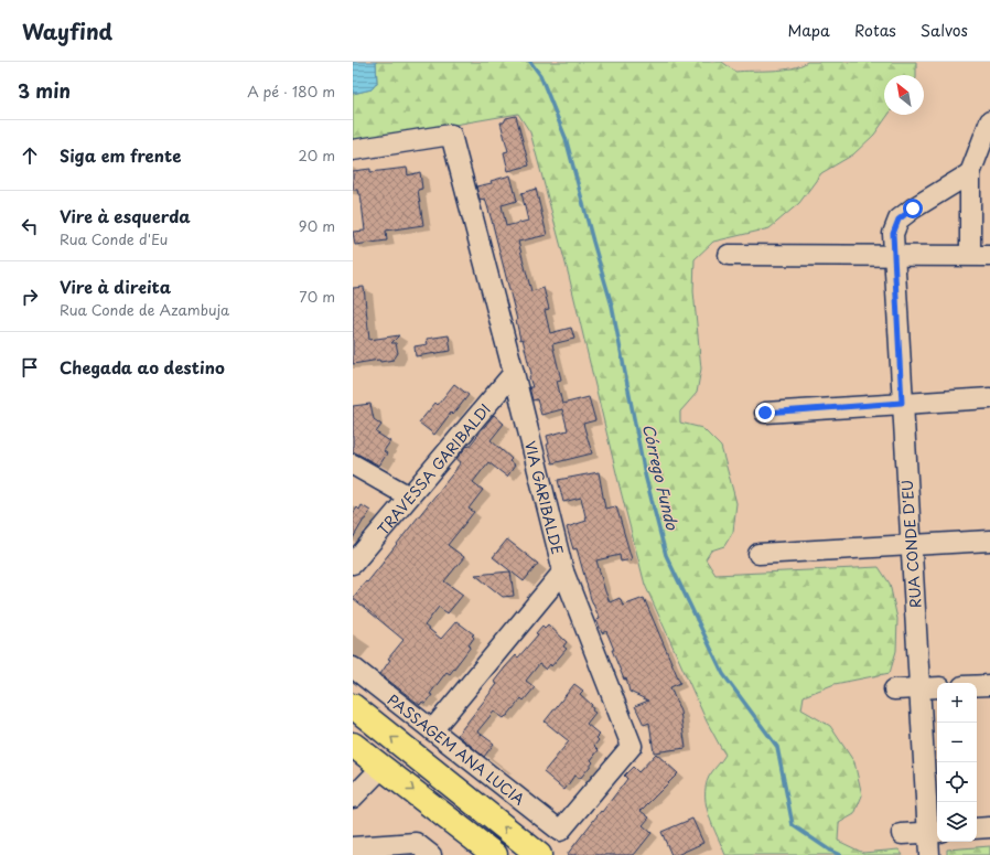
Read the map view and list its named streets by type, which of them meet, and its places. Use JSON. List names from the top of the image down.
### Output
{
  "streets": {
    "street": [
      "TRAVESSA GARIBALDI",
      "VIA GARIBALDE",
      "RUA CONDE D'EU",
      "PASSAGEM ANA LUCIA"
    ]
  },
  "crossings": [
    ["TRAVESSA GARIBALDI", "VIA GARIBALDE"],
    ["VIA GARIBALDE", "PASSAGEM ANA LUCIA"]
  ],
  "water": ["Córrego Fundo"],
  "north": "top left",
  "page": {
    "header": "Wayfind",
    "nav": ["Mapa", "Rotas", "Salvos"],
    "heading": ["3 min", "A pé · 180 m"],
    "list": [
      ["Siga em frente", "20 m"],
      ["Vire à esquerda", "Rua Conde d'Eu", "90 m"],
      ["Vire à direita", "Rua Conde de Azambuja", "70 m"],
      "Chegada ao destino"
    ],
    "map_buttons": ["+", "−"]
  }
}
